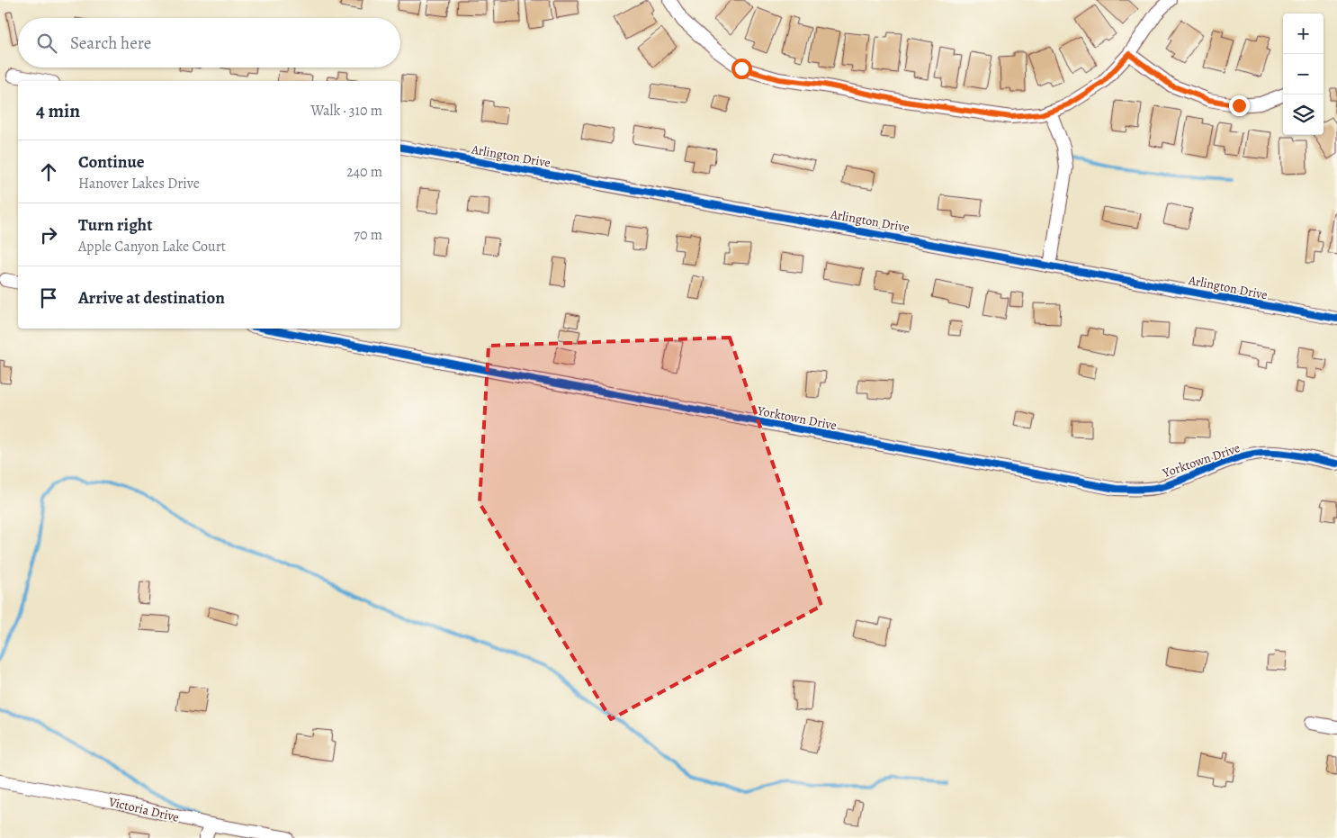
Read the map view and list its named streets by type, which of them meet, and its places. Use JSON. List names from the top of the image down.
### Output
{
  "streets": {
    "street": ["Arlington Drive", "Yorktown Drive", "Victoria Drive"]
  },
  "page": {
    "map_buttons": ["+", "−"],
    "search": "Search here",
    "heading": ["4 min", "Walk · 310 m"],
    "list": [
      ["Continue", "Hanover Lakes Drive", "240 m"],
      ["Turn right", "Apple Canyon Lake Court", "70 m"],
      "Arrive at destination"
    ]
  }
}
